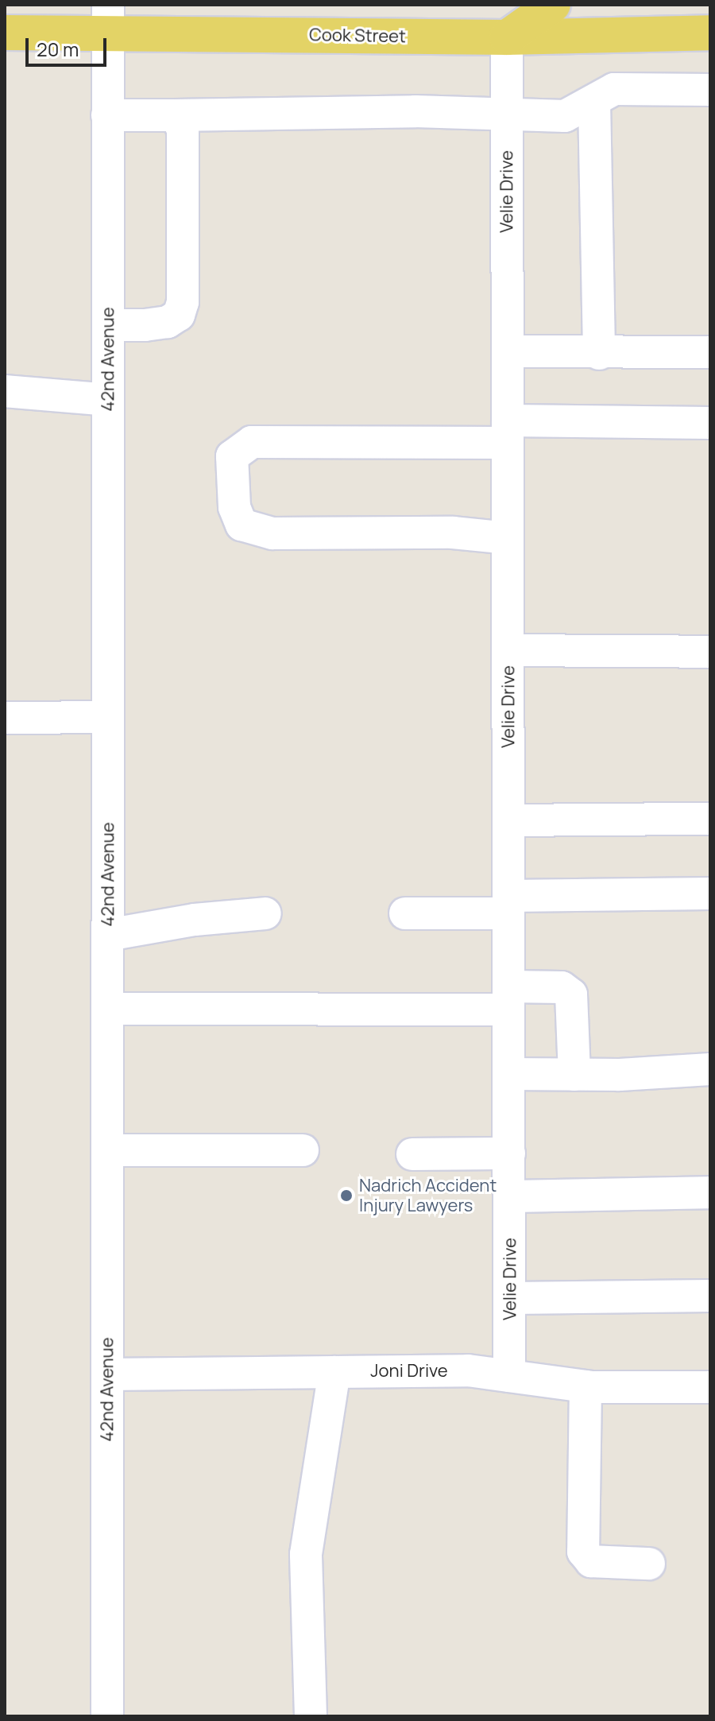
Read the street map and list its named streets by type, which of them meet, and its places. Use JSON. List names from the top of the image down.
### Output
{
  "streets": {
    "main road": ["Cook Street"],
    "street": ["Velie Drive", "42nd Avenue", "Joni Drive"]
  },
  "crossings": [
    ["Cook Street", "Velie Drive"],
    ["Cook Street", "42nd Avenue"],
    ["Velie Drive", "Joni Drive"],
    ["42nd Avenue", "Joni Drive"]
  ],
  "places": ["Nadrich Accident Injury Lawyers"],
  "scale_bar": "20 m"
}
